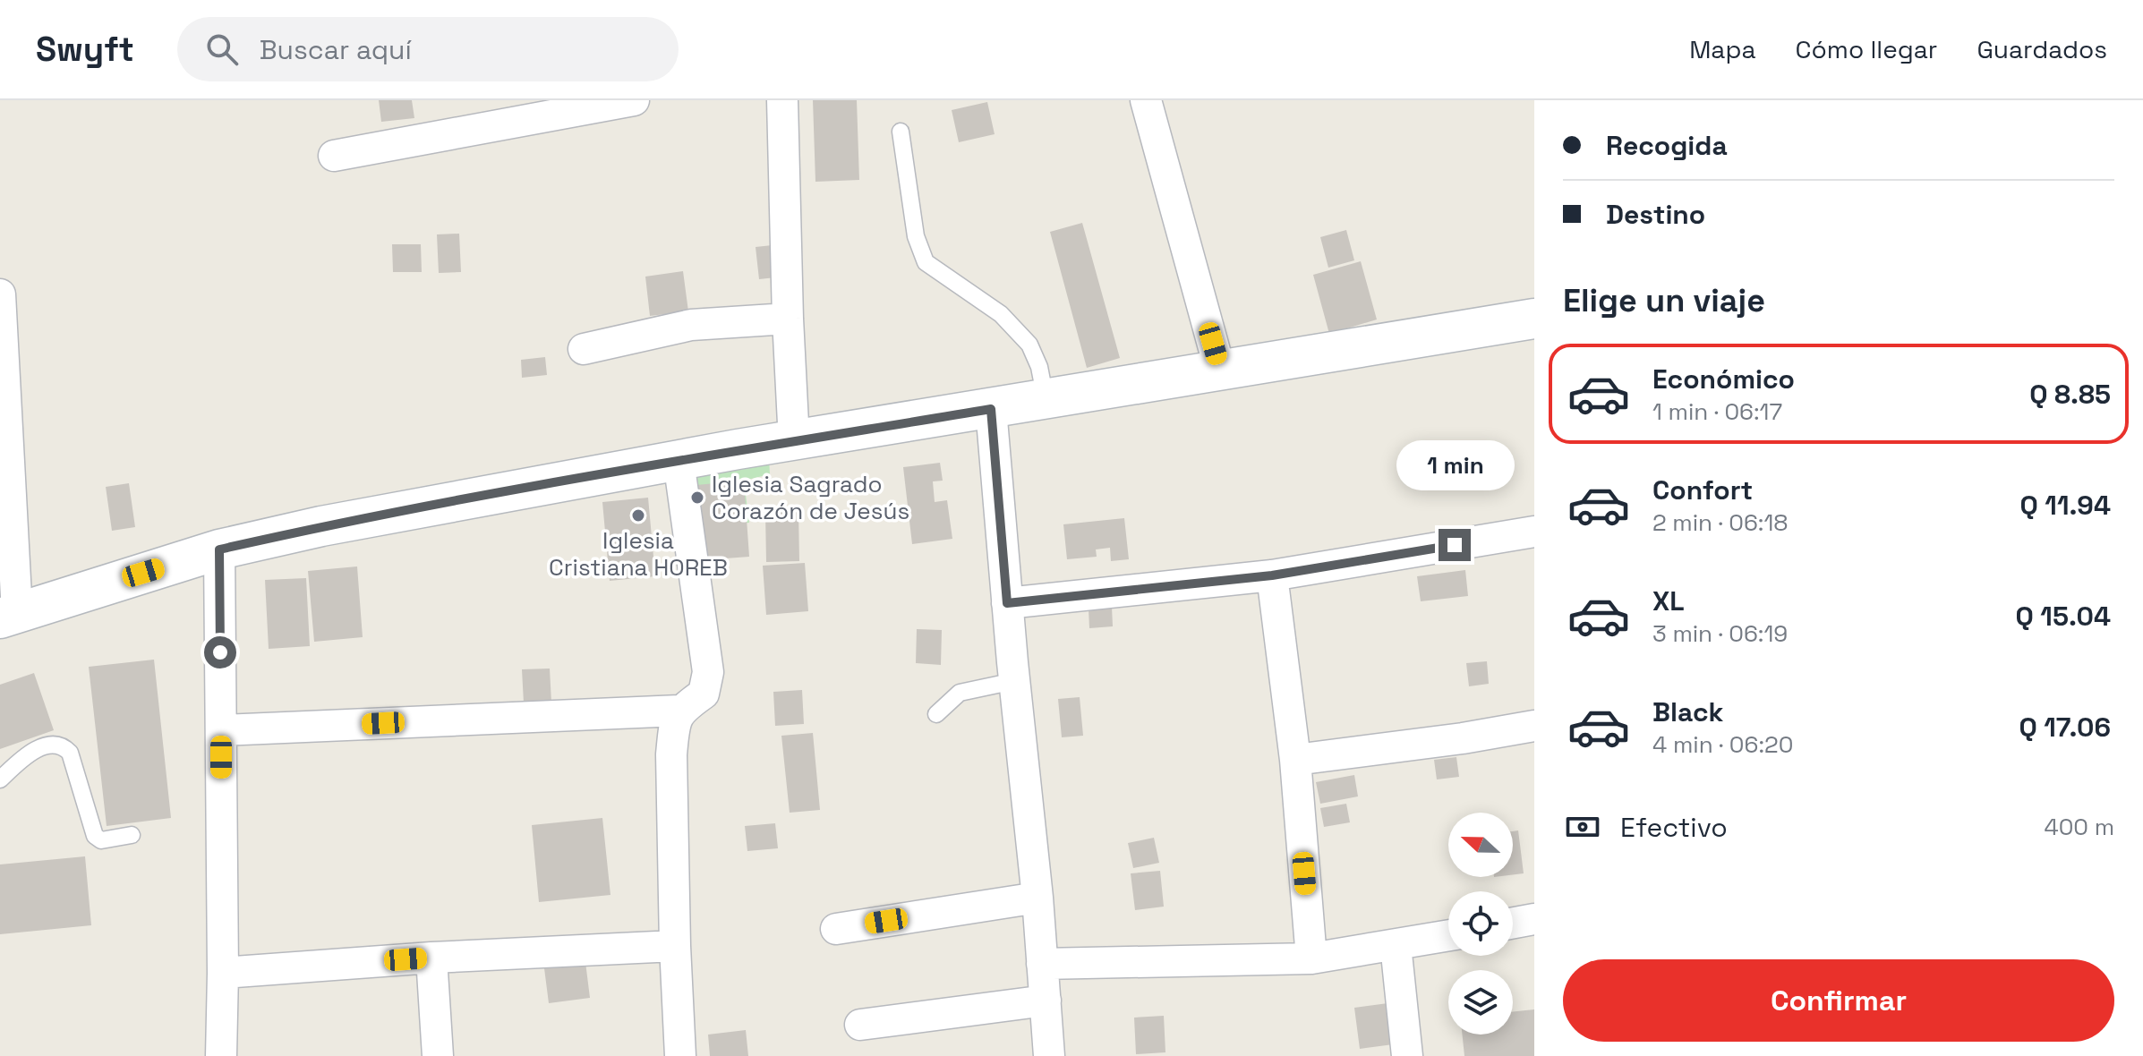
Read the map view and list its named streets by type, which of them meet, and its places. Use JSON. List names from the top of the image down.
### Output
{
  "places": ["Iglesia Sagrado Corazón de Jesús", "Iglesia Cristiana HOREB"],
  "north": "left",
  "page": {
    "header": "Swyft",
    "search": "Buscar aquí",
    "nav": ["Mapa", "Cómo llegar", "Guardados"],
    "banner": ["Recogida", "Destino"],
    "heading": "Elige un viaje",
    "list": [
      {
        "name": "Económico",
        "note": "1 min · 06:17",
        "value": "Q 8.85"
      },
      {
        "name": "Confort",
        "note": "2 min · 06:18",
        "value": "Q 11.94"
      },
      {
        "name": "XL",
        "note": "3 min · 06:19",
        "value": "Q 15.04"
      },
      {
        "name": "Black",
        "note": "4 min · 06:20",
        "value": "Q 17.06"
      }
    ],
    "bubble": "1 min",
    "pay": ["Efectivo", "400 m"],
    "buttons": "Confirmar"
  }
}
